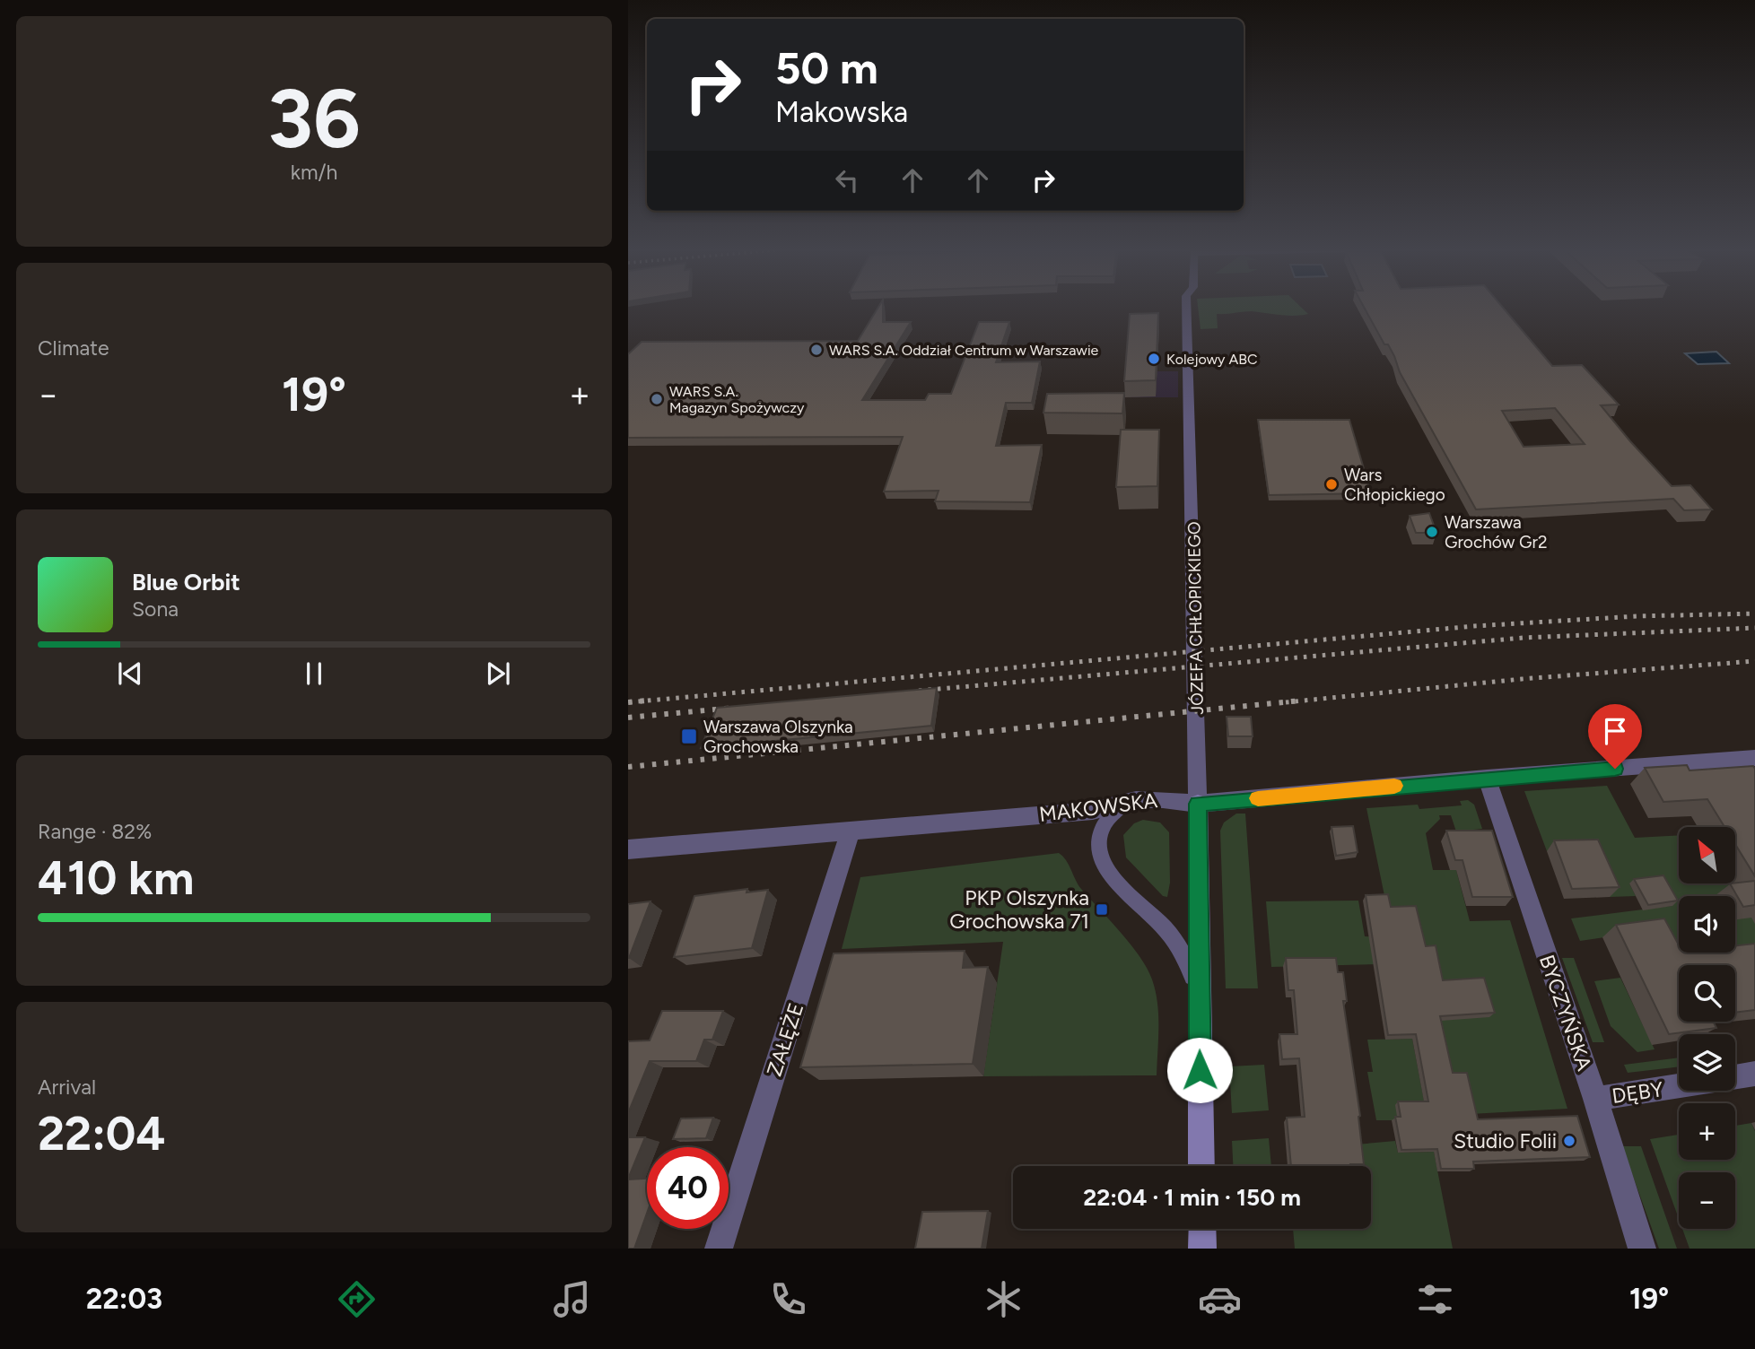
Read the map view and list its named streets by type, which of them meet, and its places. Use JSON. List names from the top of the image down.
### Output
{
  "streets": {
    "street": [
      "JÓZEFA CHŁOPICKIEGO",
      "MAKOWSKA",
      "BYCZYŃSKA",
      "ZAŁĘŻE",
      "DĘBY"
    ]
  },
  "crossings": [
    ["JÓZEFA CHŁOPICKIEGO", "MAKOWSKA"],
    ["MAKOWSKA", "BYCZYŃSKA"],
    ["MAKOWSKA", "ZAŁĘŻE"],
    ["BYCZYŃSKA", "DĘBY"]
  ],
  "places": {
    "other": [
      "WARS S.A. Oddział Centrum w Warszawie",
      "Kolejowy ABC",
      "WARS S.A. Magazyn Spożywczy",
      "Wars Chłopickiego",
      "Warszawa Grochów Gr2",
      "Studio Folii"
    ],
    "transit": ["Warszawa Olszynka Grochowska", "PKP Olszynka Grochowska 71"]
  },
  "north": "top left",
  "page": {
    "tile": [
      ["36", "km/h"],
      "Climate",
      ["Range · 82%", "410 km"],
      ["Arrival", "22:04"]
    ],
    "turn": ["50 m", "Makowska"],
    "heat": ["−", "19°", "+"],
    "song": ["Blue Orbit", "Sona"],
    "map_buttons": ["+", "−"],
    "limit": "40",
    "trip": "22:04 · 1 min · 150 m",
    "tabs": ["22:03", "19°"]
  }
}
